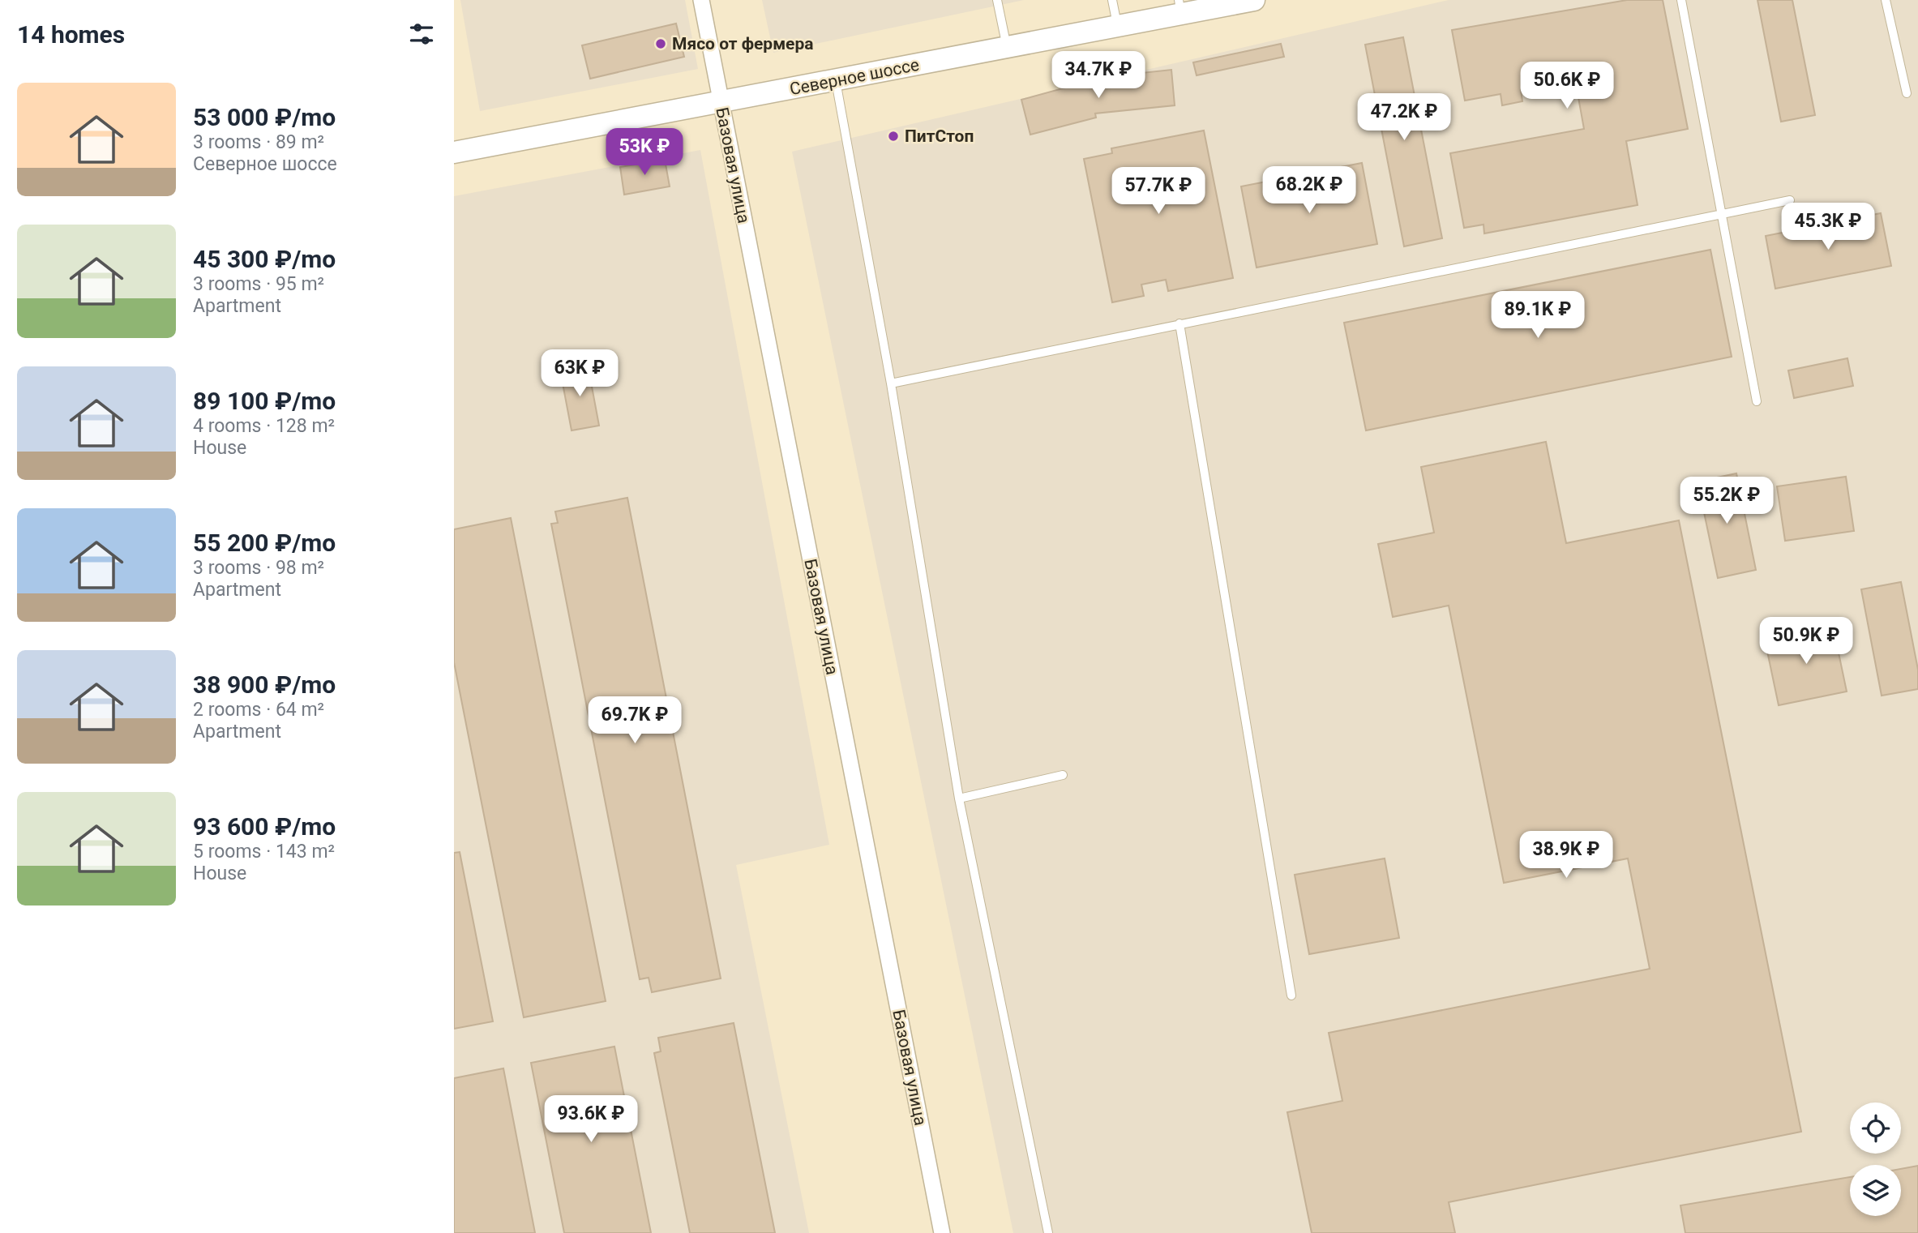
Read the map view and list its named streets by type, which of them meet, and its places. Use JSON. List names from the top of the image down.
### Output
{
  "streets": {
    "main road": ["Северное шоссе"],
    "street": ["Базовая улица"]
  },
  "crossings": [
    ["Северное шоссе", "Базовая улица"]
  ],
  "places": ["Мясо от фермера", "ПитСтоп"],
  "page": {
    "heading": "14 homes",
    "price": [
      "34.7K ₽",
      "50.6K ₽",
      "47.2K ₽",
      "53K ₽",
      "68.2K ₽",
      "57.7K ₽",
      "45.3K ₽",
      "89.1K ₽",
      "63K ₽",
      "55.2K ₽",
      "50.9K ₽",
      "69.7K ₽",
      "38.9K ₽",
      "93.6K ₽"
    ],
    "list": [
      {
        "name": "53 000 ₽/mo",
        "note": "3 rooms · 89 m² · Северное шоссе"
      },
      {
        "name": "45 300 ₽/mo",
        "note": "3 rooms · 95 m² · Apartment"
      },
      {
        "name": "89 100 ₽/mo",
        "note": "4 rooms · 128 m² · House"
      },
      {
        "name": "55 200 ₽/mo",
        "note": "3 rooms · 98 m² · Apartment"
      },
      {
        "name": "38 900 ₽/mo",
        "note": "2 rooms · 64 m² · Apartment"
      },
      {
        "name": "93 600 ₽/mo",
        "note": "5 rooms · 143 m² · House"
      }
    ]
  }
}
